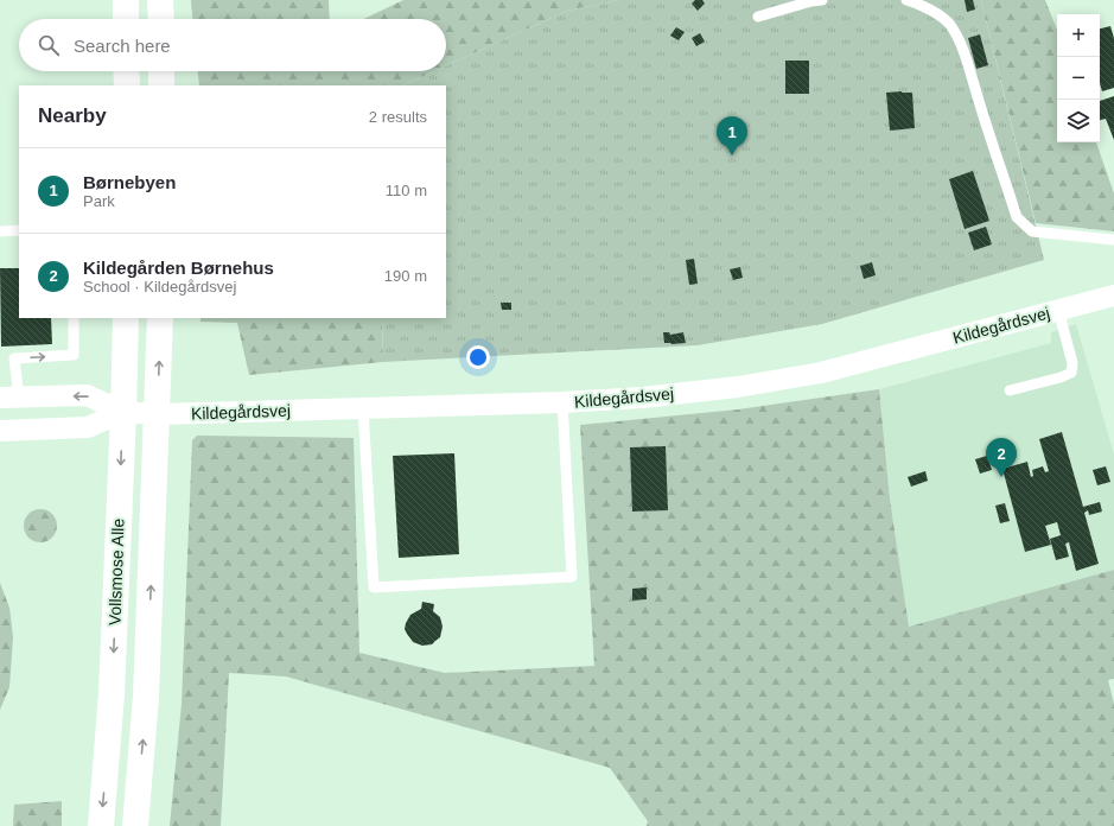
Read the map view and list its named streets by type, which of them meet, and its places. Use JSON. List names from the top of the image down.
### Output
{
  "streets": {
    "street": ["Kildegårdsvej", "Vollsmose Alle"]
  },
  "crossings": [
    ["Kildegårdsvej", "Vollsmose Alle"]
  ],
  "page": {
    "map_buttons": ["+", "−"],
    "search": "Search here",
    "heading": ["Nearby", "2 results"],
    "pins": ["1", "2"],
    "list": [
      {
        "mark": "1",
        "name": "Børnebyen",
        "note": "Park",
        "value": "110 m"
      },
      {
        "mark": "2",
        "name": "Kildegården Børnehus",
        "note": "School · Kildegårdsvej",
        "value": "190 m"
      }
    ]
  }
}
